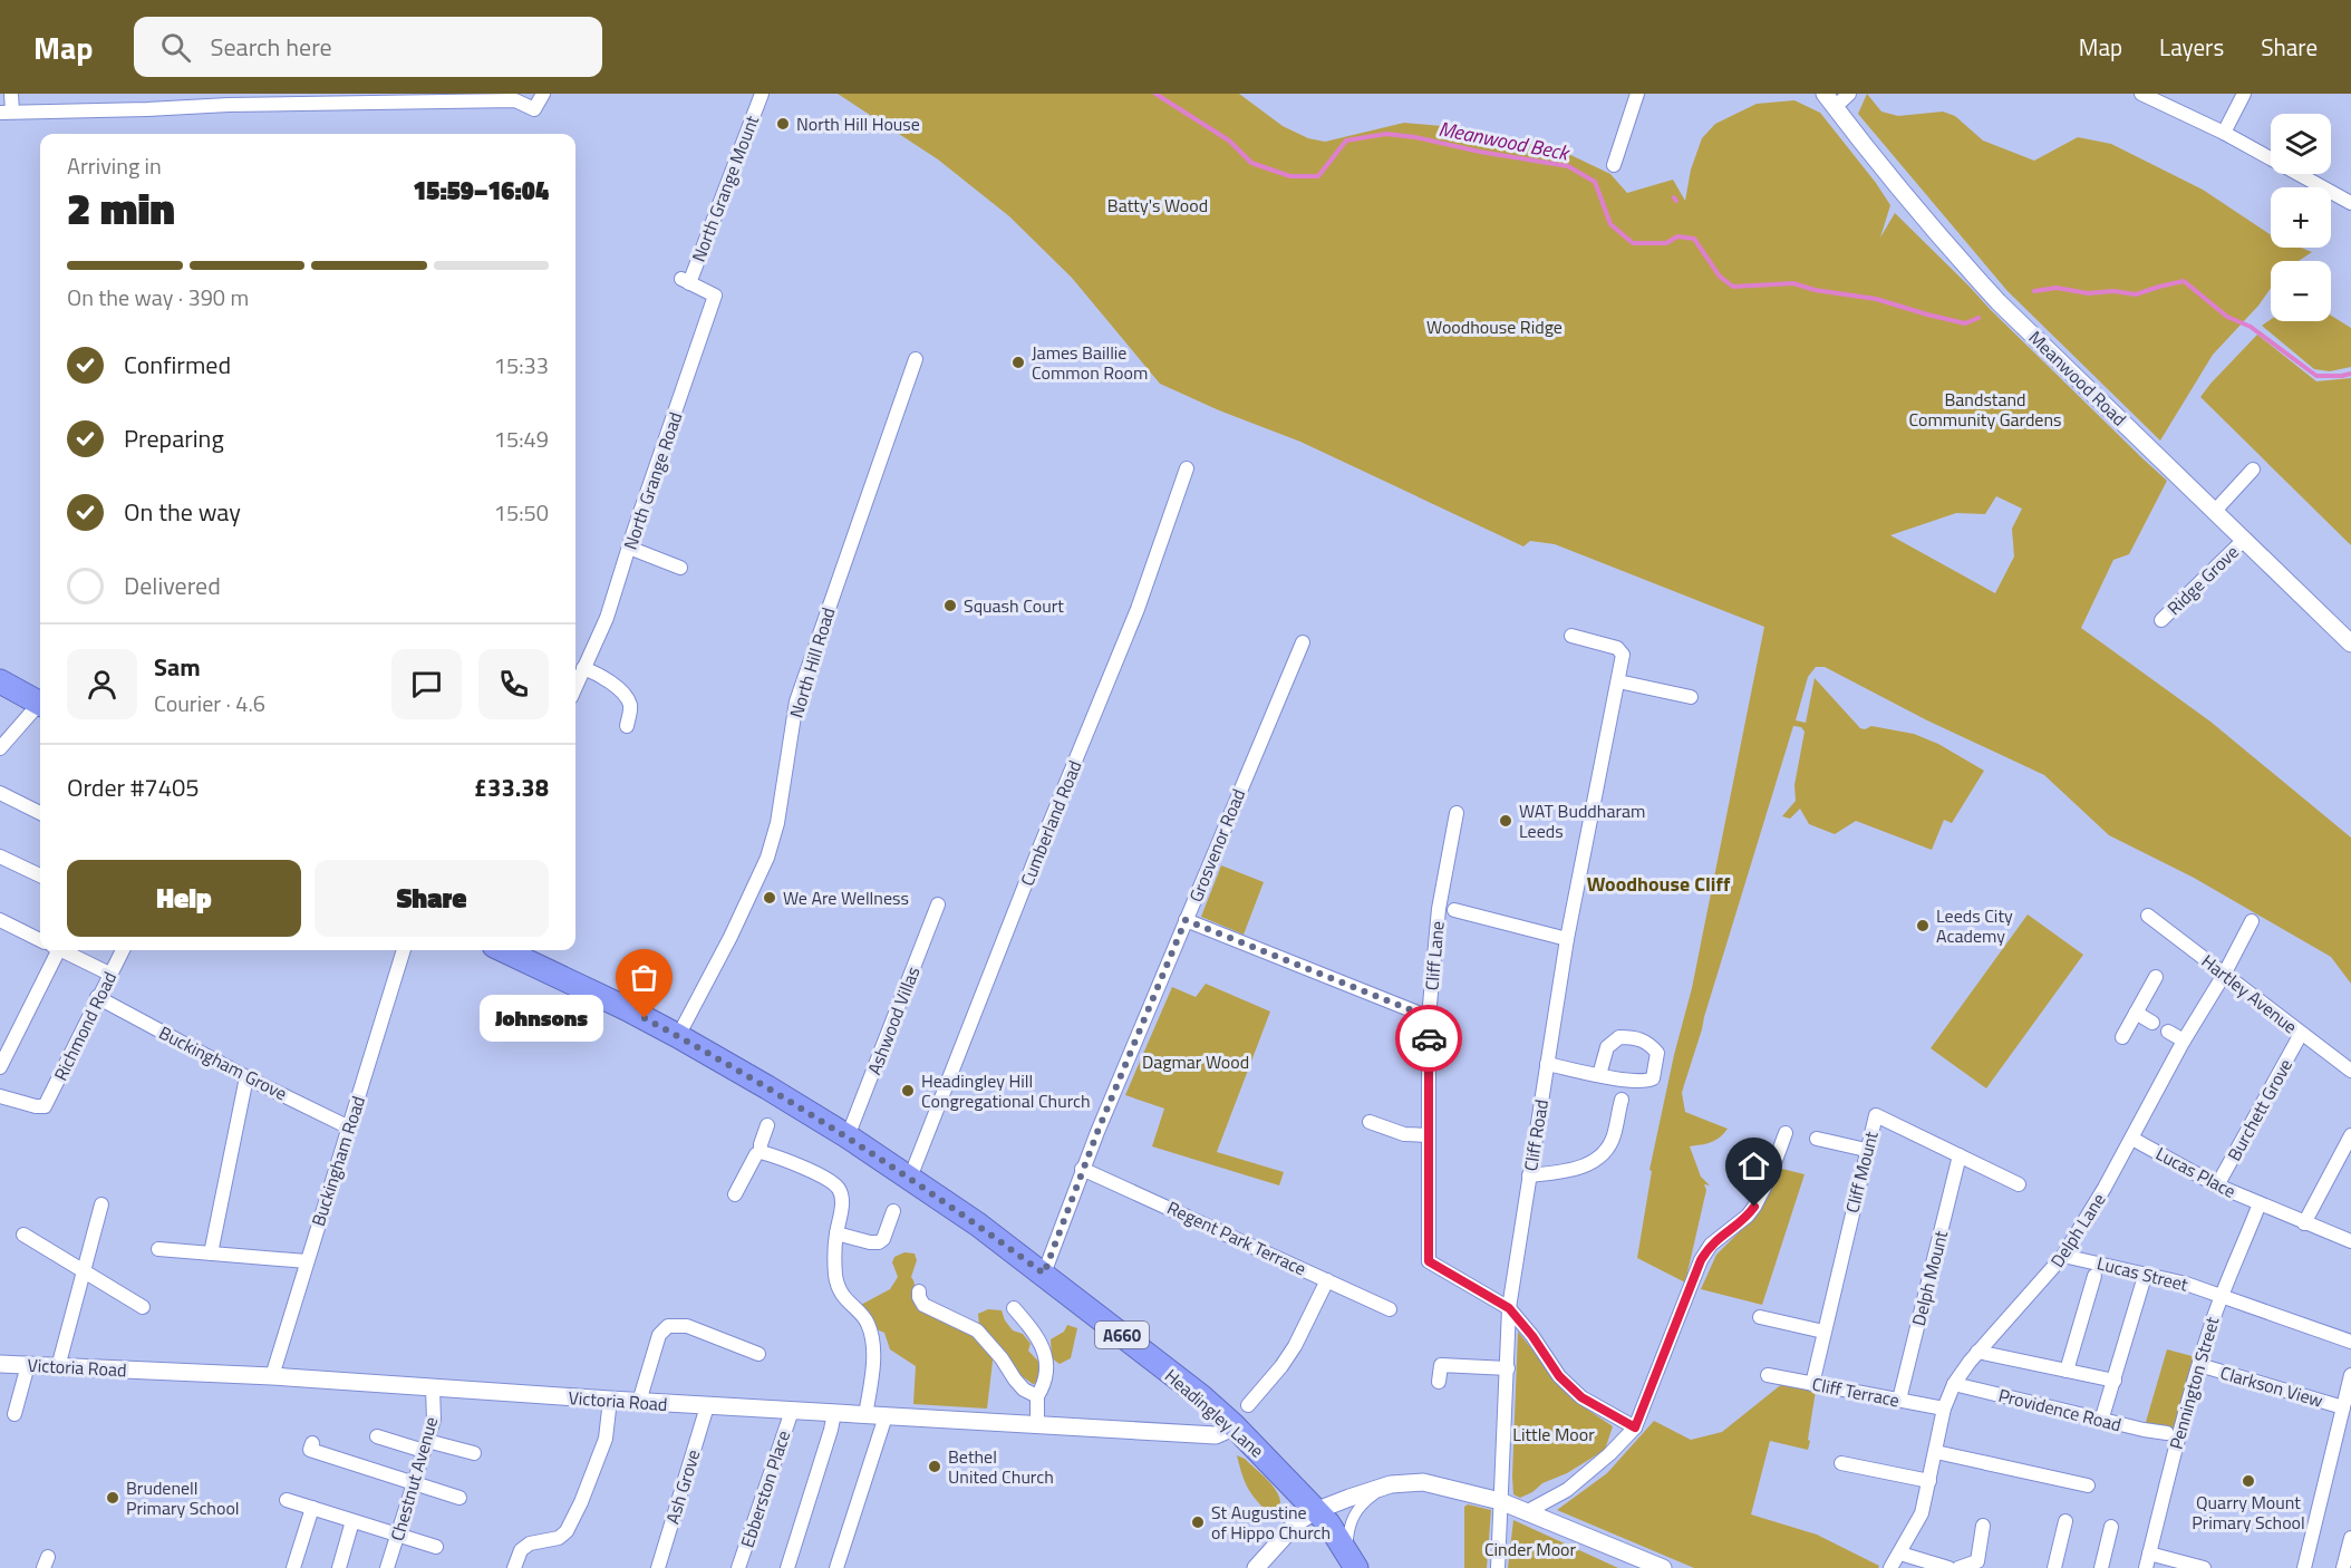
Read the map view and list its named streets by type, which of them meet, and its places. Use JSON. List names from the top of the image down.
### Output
{
  "streets": {
    "highway": ["A660", "Headingley Lane"],
    "street": [
      "North Grange Mount",
      "Meanwood Road",
      "North Grange Road",
      "Ridge Grove",
      "North Hill Road",
      "Cumberland Road",
      "Grosvenor Road",
      "Cliff Lane",
      "Hartley Avenue",
      "Ashwood Villas",
      "Richmond Road",
      "Buckingham Grove",
      "Burchett Grove",
      "Cliff Road",
      "Buckingham Road",
      "Cliff Mount",
      "Lucas Place",
      "Delph Lane",
      "Regent Park Terrace",
      "Lucas Street",
      "Delph Mount",
      "Victoria Road",
      "Pennington Street",
      "Clarkson View",
      "Cliff Terrace",
      "Providence Road",
      "Chestnut Avenue",
      "Ash Grove",
      "Ebberston Place"
    ]
  },
  "crossings": [
    ["North Grange Mount", "North Grange Road"],
    ["Meanwood Road", "Ridge Grove"],
    ["North Hill Road", "Headingley Lane"],
    ["Cumberland Road", "Headingley Lane"],
    ["Grosvenor Road", "Regent Park Terrace"],
    ["Grosvenor Road", "Headingley Lane"],
    ["Cliff Lane", "Cliff Road"],
    ["Hartley Avenue", "Burchett Grove"],
    ["Hartley Avenue", "Delph Lane"],
    ["Ashwood Villas", "Headingley Lane"],
    ["Richmond Road", "Buckingham Grove"],
    ["Buckingham Grove", "Buckingham Road"],
    ["Burchett Grove", "Lucas Place"],
    ["Buckingham Road", "Victoria Road"],
    ["Cliff Mount", "Delph Mount"],
    ["Cliff Mount", "Cliff Terrace"],
    ["Lucas Place", "Delph Lane"],
    ["Lucas Place", "Pennington Street"],
    ["Delph Lane", "Lucas Street"],
    ["Delph Lane", "Cliff Terrace"],
    ["Delph Lane", "Providence Road"],
    ["Lucas Street", "Pennington Street"],
    ["Delph Mount", "Cliff Terrace"],
    ["A660", "Headingley Lane"],
    ["Victoria Road", "Headingley Lane"],
    ["Victoria Road", "Chestnut Avenue"],
    ["Victoria Road", "Ash Grove"],
    ["Victoria Road", "Ebberston Place"],
    ["Pennington Street", "Clarkson View"]
  ],
  "districts": ["Woodhouse Cliff"],
  "water": ["Meanwood Beck"],
  "parks": [
    "Batty's Wood",
    "Woodhouse Ridge",
    "Bandstand Community Gardens",
    "Dagmar Wood",
    "Little Moor",
    "Cinder Moor"
  ],
  "places": [
    "North Hill House",
    "James Baillie Common Room",
    "Squash Court",
    "WAT Buddharam Leeds",
    "We Are Wellness",
    "Leeds City Academy",
    "Johnsons",
    "Headingley Hill Congregational Church",
    "Bethel United Church",
    "Quarry Mount Primary School",
    "Brudenell Primary School",
    "St Augustine of Hippo Church"
  ],
  "page": {
    "header": "Map",
    "search": "Search here",
    "nav": ["Map", "Layers", "Share"],
    "map_buttons": ["+", "−"],
    "heading": ["2 min", "Arriving in", "15:59–16:04"],
    "panel": [
      "Sam",
      "Courier · 4.6",
      "Order #7405",
      "£33.38"
    ],
    "bar": "On the way · 390 m",
    "list": [
      ["Confirmed", "15:33"],
      ["Preparing", "15:49"],
      ["On the way", "15:50"],
      "Delivered"
    ],
    "buttons": ["Help", "Share"],
    "bubble": "Johnsons"
  }
}
